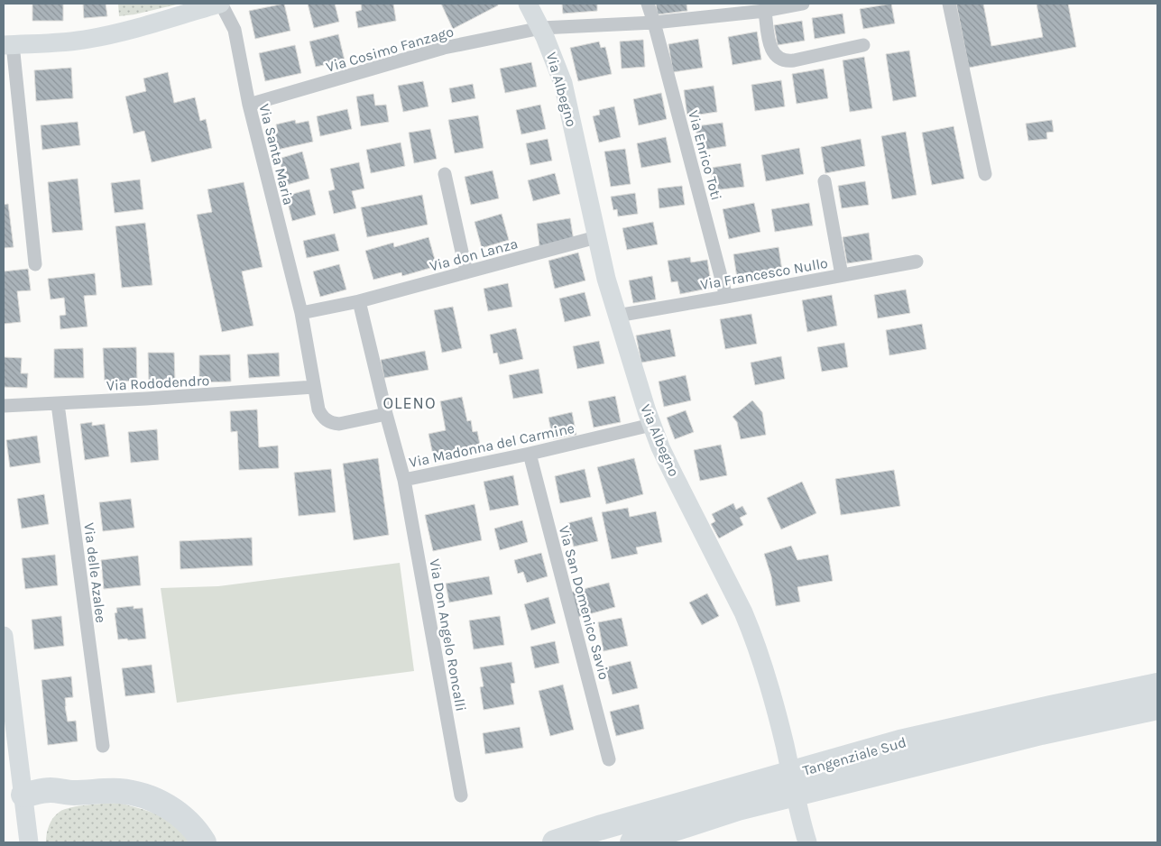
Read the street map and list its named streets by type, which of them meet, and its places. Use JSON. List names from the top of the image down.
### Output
{
  "streets": {
    "highway": ["Tangenziale Sud"],
    "street": [
      "Via Cosimo Fanzago",
      "Via Albegno",
      "Via Santa Maria",
      "Via Enrico Toti",
      "Via don Lanza",
      "Via Francesco Nullo",
      "Via Rododendro",
      "Via Madonna del Carmine",
      "Via delle Azalee",
      "Via San Domenico Savio",
      "Via Don Angelo Roncalli"
    ]
  },
  "crossings": [
    ["Via Cosimo Fanzago", "Via Albegno"],
    ["Via Cosimo Fanzago", "Via Santa Maria"],
    ["Via Cosimo Fanzago", "Via Enrico Toti"],
    ["Via Albegno", "Via don Lanza"],
    ["Via Albegno", "Via Francesco Nullo"],
    ["Via Albegno", "Via Madonna del Carmine"],
    ["Via Santa Maria", "Via don Lanza"],
    ["Via Santa Maria", "Via Rododendro"],
    ["Via Santa Maria", "Via Madonna del Carmine"],
    ["Via Enrico Toti", "Via Francesco Nullo"],
    ["Via don Lanza", "Via Madonna del Carmine"],
    ["Via Rododendro", "Via delle Azalee"],
    ["Via Madonna del Carmine", "Via San Domenico Savio"],
    ["Via Madonna del Carmine", "Via Don Angelo Roncalli"]
  ],
  "districts": ["OLENO"]
}
